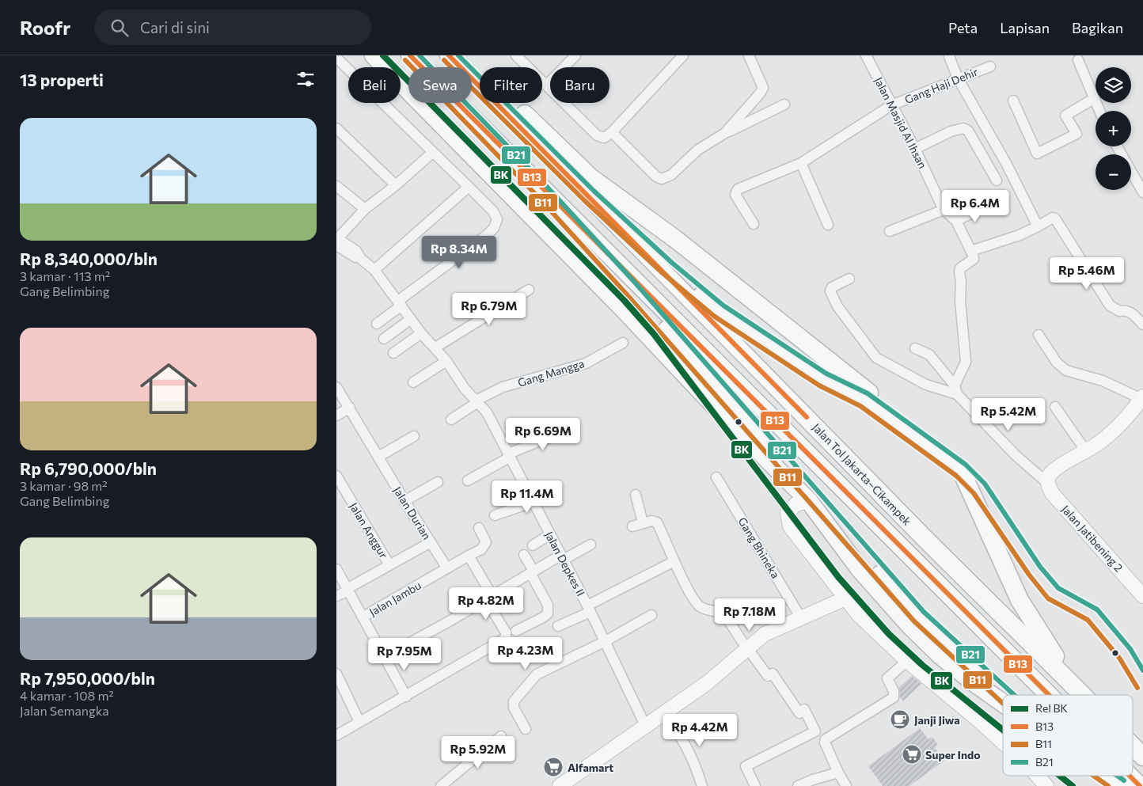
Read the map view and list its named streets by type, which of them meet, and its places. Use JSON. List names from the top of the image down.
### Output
{
  "streets": {
    "highway": ["Jalan Tol Jakarta–Cikampek"],
    "main road": ["Jalan Jatibening 2"],
    "street": [
      "Gang Haji Dehir",
      "Jalan Masjid Al Ihsan",
      "Gang Mangga",
      "Jalan Durian",
      "Jalan Anggur",
      "Gang Bhineka",
      "Jalan Depkes II",
      "Jalan Jambu"
    ]
  },
  "crossings": [
    ["Gang Haji Dehir", "Jalan Masjid Al Ihsan"],
    ["Gang Mangga", "Jalan Depkes II"],
    ["Jalan Durian", "Jalan Jambu"]
  ],
  "places": {
    "cafe": ["Janji Jiwa"],
    "supermarket": ["Super Indo", "Alfamart"]
  },
  "lines": [
    "rail line BK",
    "transit line B13",
    "transit line B21",
    "transit line B11"
  ],
  "legend": [
    "Rel BK",
    "B13",
    "B11",
    "B21"
  ],
  "page": {
    "header": "Roofr",
    "search": "Cari di sini",
    "nav": ["Peta", "Lapisan", "Bagikan"],
    "heading": "13 properti",
    "map_buttons": ["+", "−"],
    "chip": [
      "Beli",
      "Sewa",
      "Filter",
      "Baru"
    ],
    "list": [
      {
        "name": "Rp 8,340,000/bln",
        "note": "3 kamar · 113 m² · Gang Belimbing"
      },
      {
        "name": "Rp 6,790,000/bln",
        "note": "3 kamar · 98 m² · Gang Belimbing"
      },
      {
        "name": "Rp 7,950,000/bln",
        "note": "4 kamar · 108 m² · Jalan Semangka"
      }
    ],
    "price": [
      "Rp 6.4M",
      "Rp 8.34M",
      "Rp 5.46M",
      "Rp 6.79M",
      "Rp 5.42M",
      "Rp 6.69M",
      "Rp 11.4M",
      "Rp 4.82M",
      "Rp 7.18M",
      "Rp 4.23M",
      "Rp 7.95M",
      "Rp 4.42M",
      "Rp 5.92M"
    ]
  }
}
